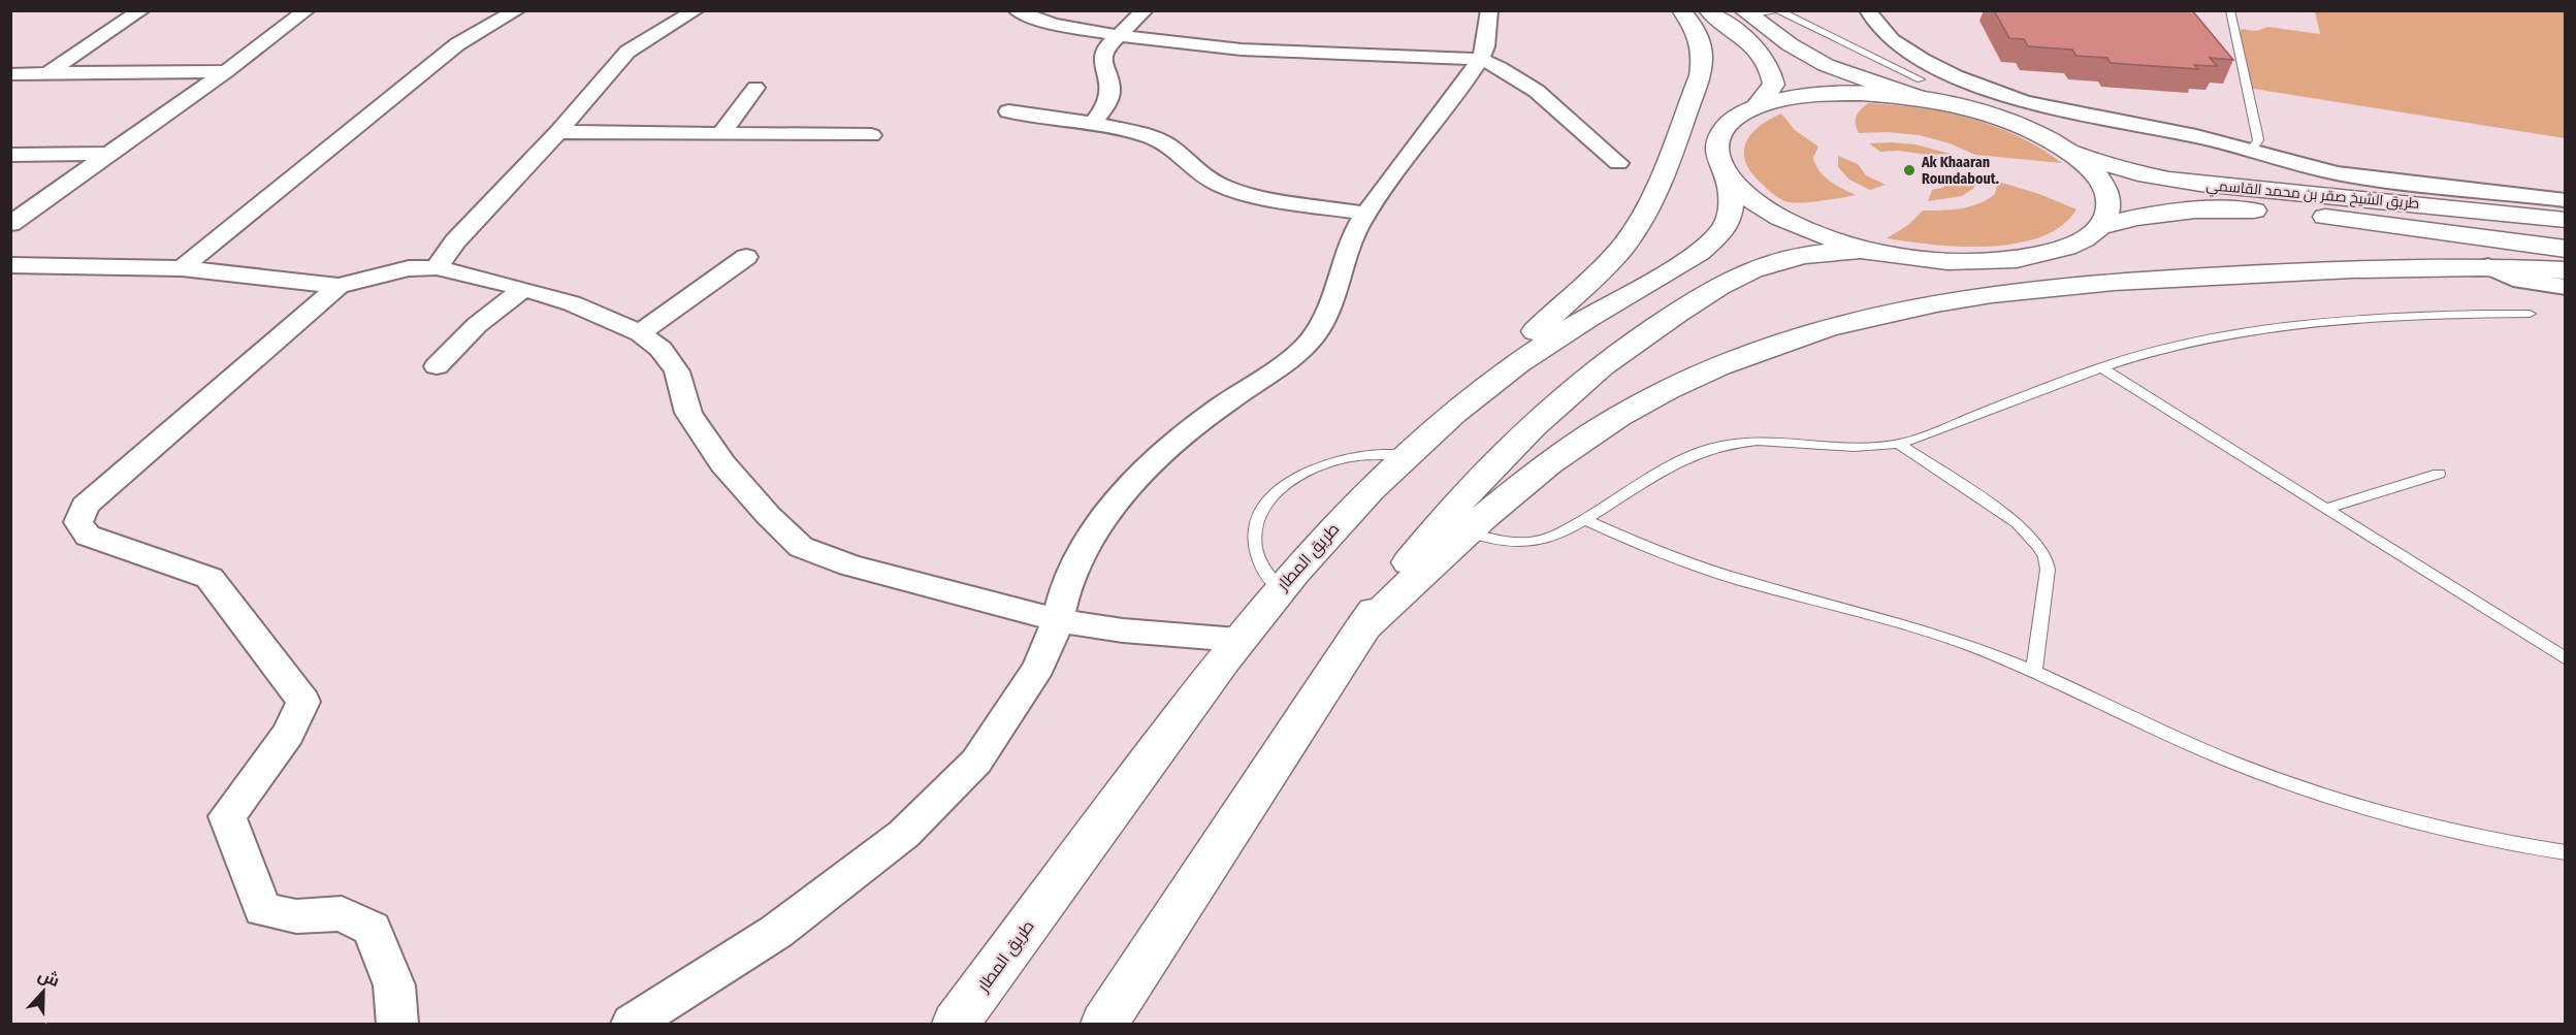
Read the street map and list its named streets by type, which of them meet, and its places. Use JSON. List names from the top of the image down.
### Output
{
  "streets": {
    "main road": ["طريق الشيخ صقر بن محمد القاسمي", "طريق المطار"]
  },
  "places": ["Ak Khaaran Roundabout."],
  "north": "top"
}
